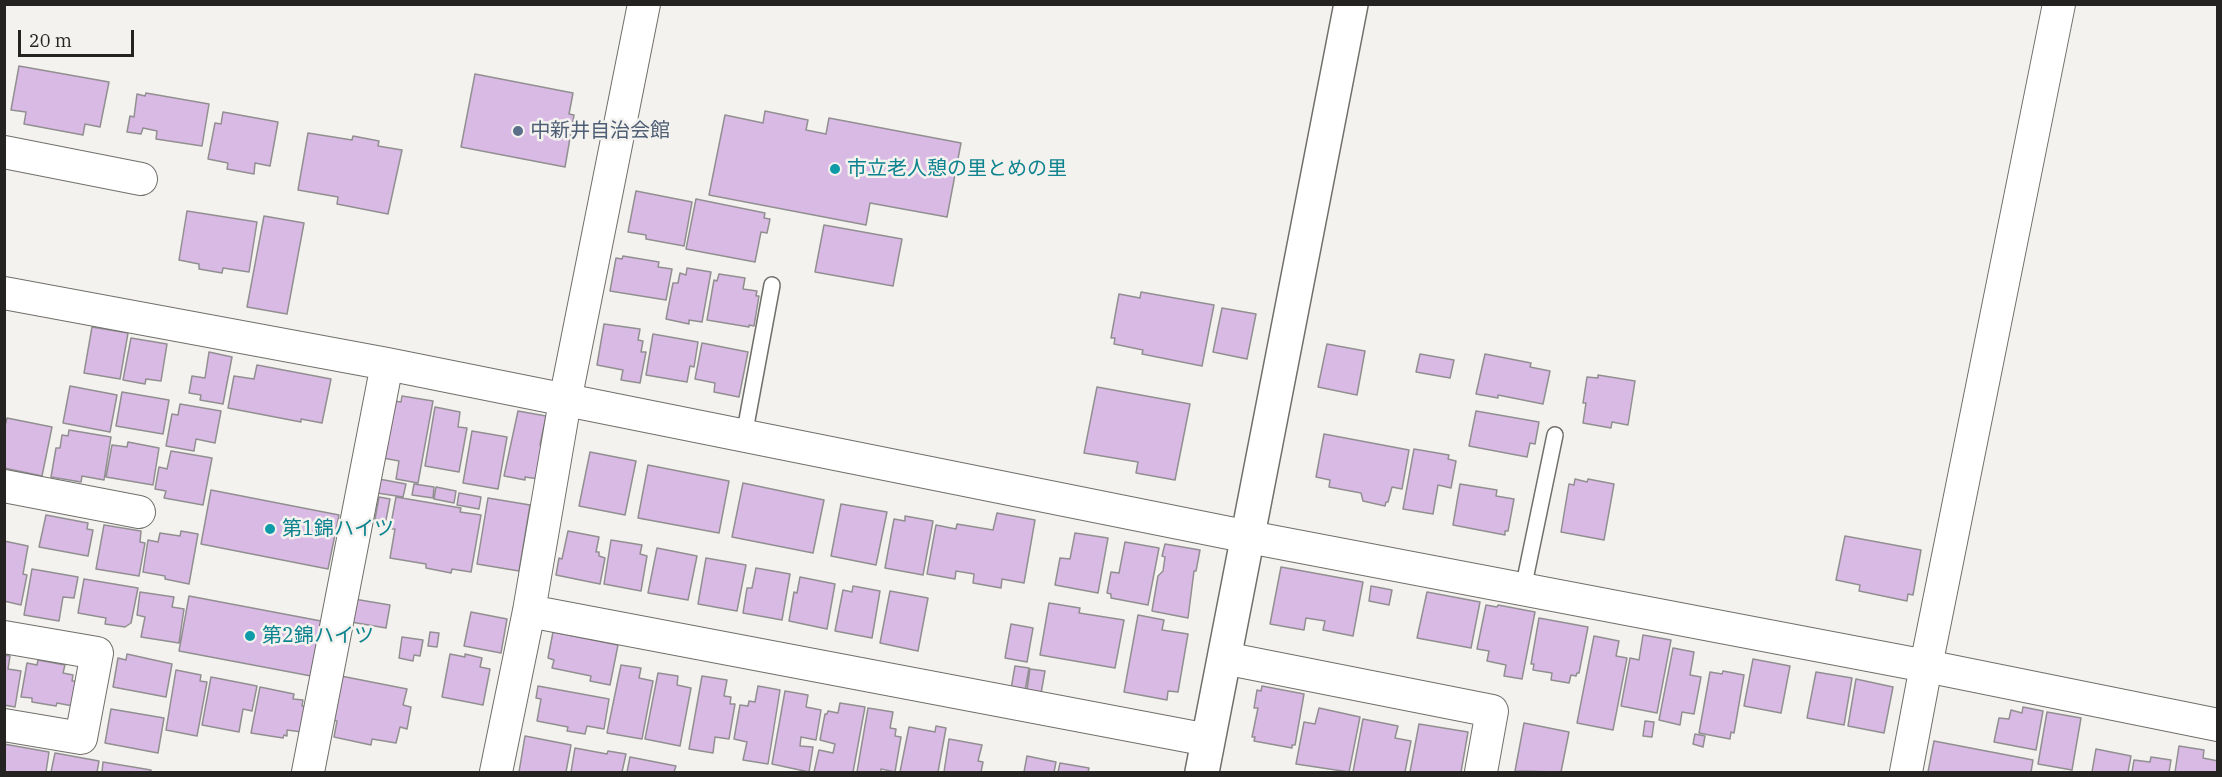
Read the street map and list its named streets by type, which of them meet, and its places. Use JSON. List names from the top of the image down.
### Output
{
  "places": [
    "中新井自治会館",
    "市立老人憩の里とめの里",
    "第1錦ハイツ",
    "第2錦ハイツ"
  ],
  "scale_bar": "20 m"
}
